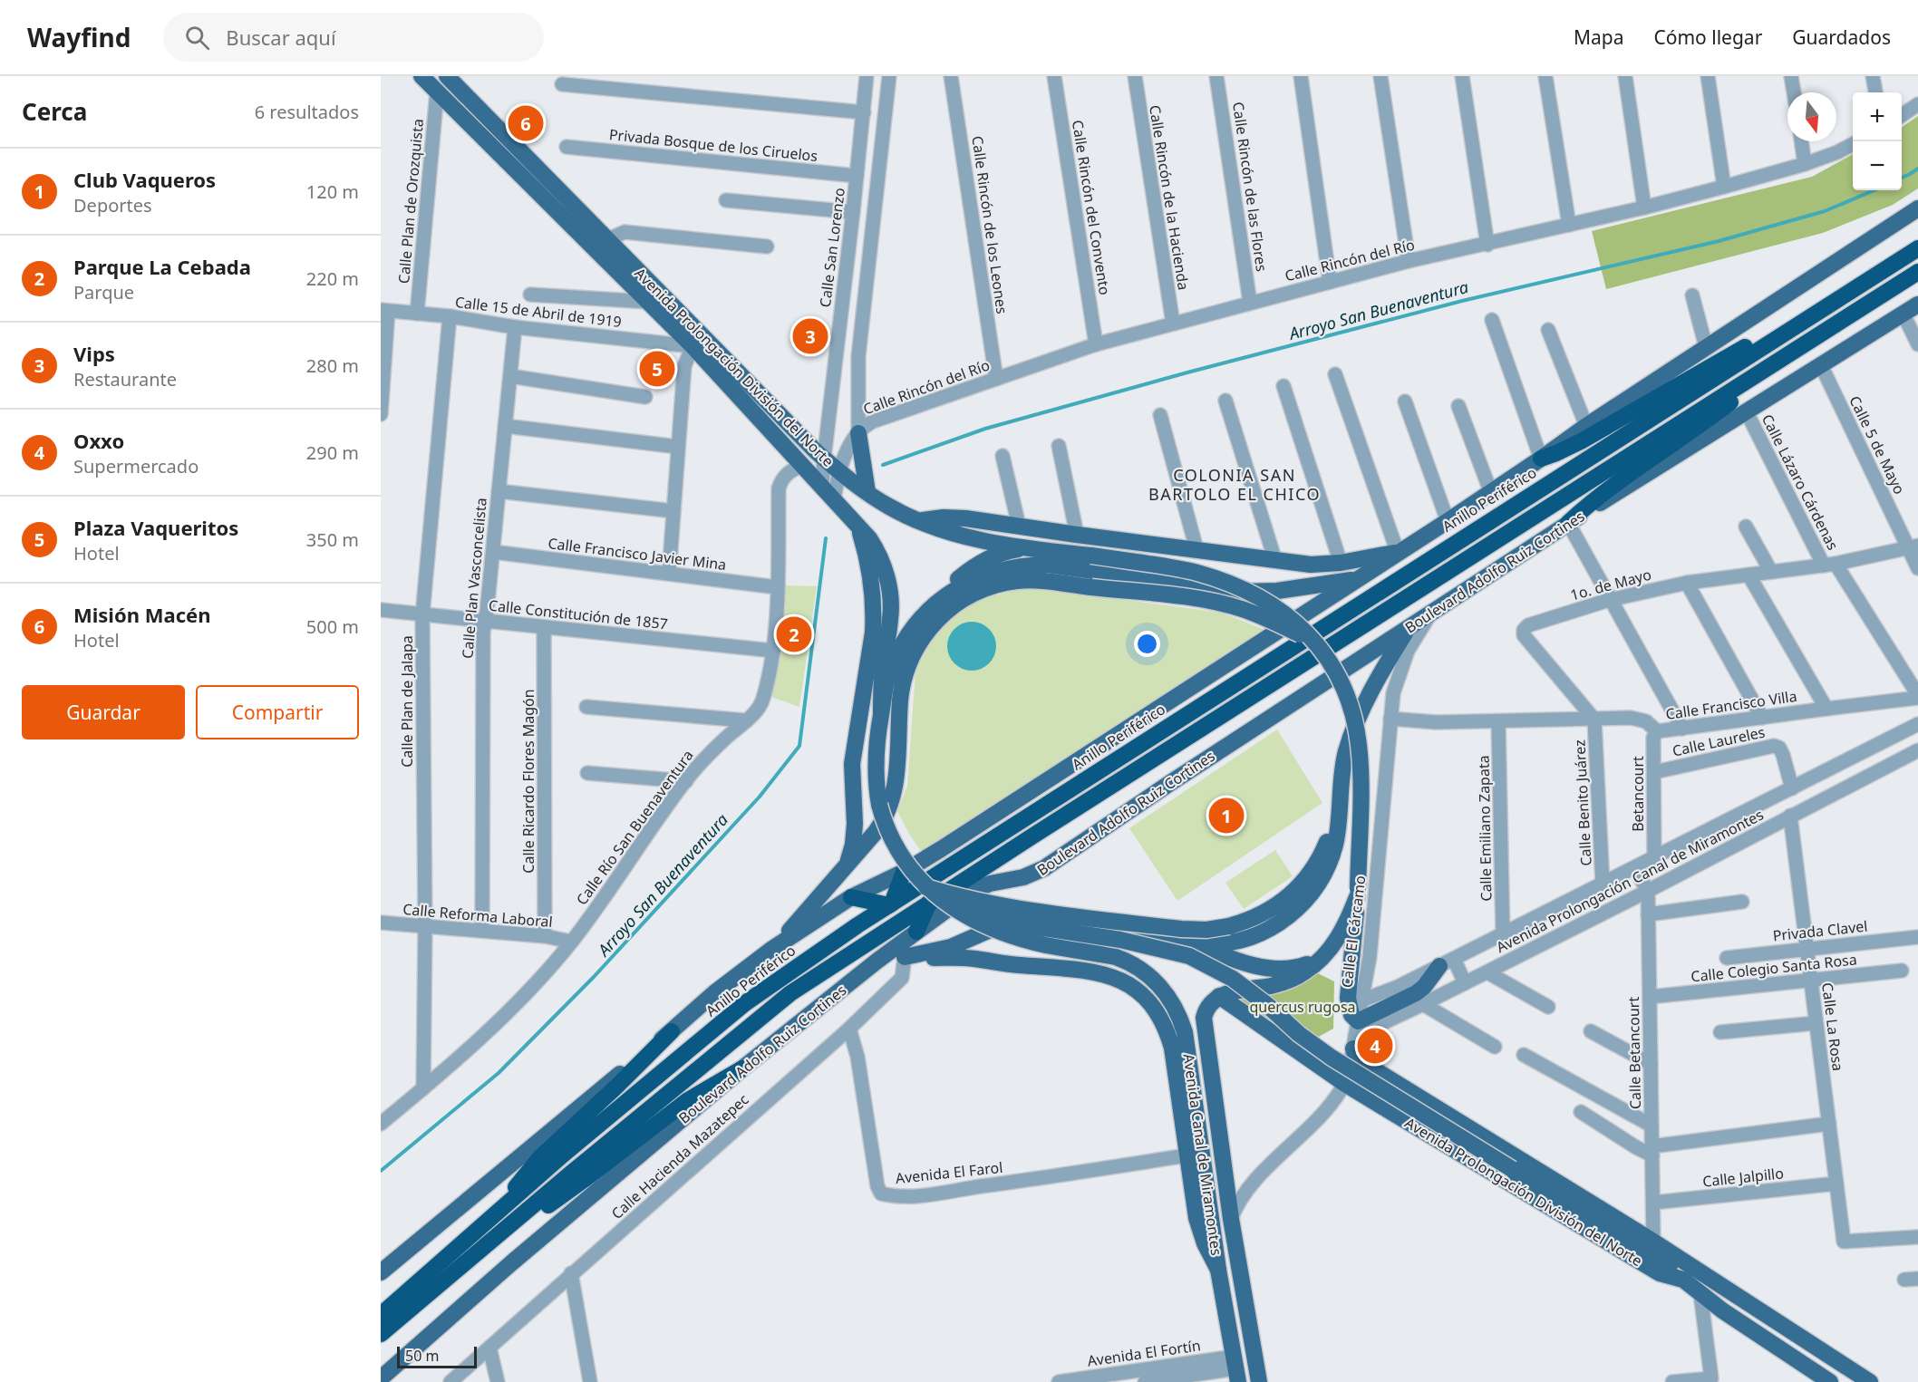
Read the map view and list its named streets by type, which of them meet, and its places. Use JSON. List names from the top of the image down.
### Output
{
  "streets": {
    "highway": ["Anillo Periférico"],
    "main road": ["Avenida Prolongación División del Norte", "Boulevard Adolfo Ruiz Cortines", "Avenida Canal de Miramontes"],
    "street": [
      "Privada Bosque de los Ciruelos",
      "Calle Rincón de las Flores",
      "Calle Rincón de la Hacienda",
      "Calle Plan de Orozquista",
      "Calle Rincón del Convento",
      "Calle Rincón de los Leones",
      "Calle San Lorenzo",
      "Calle Rincón del Río",
      "Calle 15 de Abril de 1919",
      "Calle 5 de Mayo",
      "Calle Lázaro Cárdenas",
      "Calle Francisco Javier Mina",
      "Calle Plan Vasconcelista",
      "1o. de Mayo",
      "Calle Constitución de 1857",
      "Calle Plan de Jalapa",
      "Calle Francisco Villa",
      "Calle Laureles",
      "Calle Ricardo Flores Magón",
      "Betancourt",
      "Calle Benito Juárez",
      "Calle Río San Buenaventura",
      "Calle Emiliano Zapata",
      "Avenida Prolongación Canal de Miramontes",
      "Calle Reforma Laboral",
      "Privada Clavel",
      "Calle El Cárcamo",
      "Calle Colegio Santa Rosa",
      "Calle La Rosa",
      "Calle Betancourt",
      "Calle Hacienda Mazatepec",
      "Avenida El Farol",
      "Calle Jalpillo",
      "Avenida El Fortín"
    ]
  },
  "crossings": [
    ["Privada Bosque de los Ciruelos", "Calle San Lorenzo"],
    ["Calle Rincón de las Flores", "Calle Rincón del Río"],
    ["Calle Rincón de la Hacienda", "Calle Rincón del Río"],
    ["Calle Plan de Orozquista", "Calle 15 de Abril de 1919"],
    ["Calle Plan de Orozquista", "Avenida Prolongación División del Norte"],
    ["Calle Rincón del Convento", "Calle Rincón del Río"],
    ["Calle Rincón de los Leones", "Calle Rincón del Río"],
    ["Calle San Lorenzo", "Avenida Prolongación División del Norte"],
    ["Calle 15 de Abril de 1919", "Avenida Prolongación División del Norte"],
    ["Calle 15 de Abril de 1919", "Calle Plan Vasconcelista"],
    ["Calle 15 de Abril de 1919", "Calle Plan de Jalapa"],
    ["Avenida Prolongación División del Norte", "Calle Río San Buenaventura"],
    ["Avenida Prolongación División del Norte", "Avenida Prolongación Canal de Miramontes"],
    ["Avenida Prolongación División del Norte", "Calle El Cárcamo"],
    ["Avenida Prolongación División del Norte", "Calle Betancourt"],
    ["Avenida Prolongación División del Norte", "Avenida Canal de Miramontes"],
    ["Calle 5 de Mayo", "Boulevard Adolfo Ruiz Cortines"],
    ["Calle 5 de Mayo", "1o. de Mayo"],
    ["Calle Lázaro Cárdenas", "Boulevard Adolfo Ruiz Cortines"],
    ["Calle Lázaro Cárdenas", "1o. de Mayo"],
    ["Calle Lázaro Cárdenas", "Calle Francisco Villa"],
    ["Calle Francisco Javier Mina", "Calle Plan Vasconcelista"],
    ["Calle Francisco Javier Mina", "Calle Río San Buenaventura"],
    ["Boulevard Adolfo Ruiz Cortines", "Calle El Cárcamo"],
    ["Boulevard Adolfo Ruiz Cortines", "Calle Hacienda Mazatepec"],
    ["Calle Plan Vasconcelista", "Calle Constitución de 1857"],
    ["Calle Plan Vasconcelista", "Calle Reforma Laboral"],
    ["1o. de Mayo", "Calle Francisco Villa"],
    ["1o. de Mayo", "Calle Benito Juárez"],
    ["Calle Constitución de 1857", "Calle Plan de Jalapa"],
    ["Calle Constitución de 1857", "Calle Ricardo Flores Magón"],
    ["Calle Constitución de 1857", "Calle Río San Buenaventura"],
    ["Calle Plan de Jalapa", "Calle Río San Buenaventura"],
    ["Calle Plan de Jalapa", "Calle Reforma Laboral"],
    ["Calle Francisco Villa", "Betancourt"],
    ["Calle Francisco Villa", "Calle Benito Juárez"],
    ["Calle Francisco Villa", "Calle Emiliano Zapata"],
    ["Calle Francisco Villa", "Calle El Cárcamo"],
    ["Calle Laureles", "Betancourt"],
    ["Calle Laureles", "Avenida Prolongación Canal de Miramontes"],
    ["Calle Ricardo Flores Magón", "Calle Reforma Laboral"],
    ["Betancourt", "Avenida Prolongación Canal de Miramontes"],
    ["Calle Benito Juárez", "Avenida Prolongación Canal de Miramontes"],
    ["Calle Río San Buenaventura", "Calle Reforma Laboral"],
    ["Calle Emiliano Zapata", "Avenida Prolongación Canal de Miramontes"],
    ["Avenida Prolongación Canal de Miramontes", "Calle El Cárcamo"],
    ["Avenida Prolongación Canal de Miramontes", "Calle La Rosa"],
    ["Avenida Prolongación Canal de Miramontes", "Calle Betancourt"],
    ["Privada Clavel", "Calle La Rosa"],
    ["Calle El Cárcamo", "Avenida Canal de Miramontes"],
    ["Calle Colegio Santa Rosa", "Calle La Rosa"],
    ["Calle Colegio Santa Rosa", "Calle Betancourt"],
    ["Calle La Rosa", "Calle Jalpillo"],
    ["Calle Betancourt", "Calle Jalpillo"],
    ["Avenida Canal de Miramontes", "Avenida El Fortín"],
    ["Calle Hacienda Mazatepec", "Avenida El Farol"]
  ],
  "districts": ["COLONIA SAN BARTOLO EL CHICO"],
  "water": ["Arroyo San Buenaventura"],
  "parks": ["quercus rugosa"],
  "scale_bar": "50 m",
  "north": "bottom",
  "page": {
    "header": "Wayfind",
    "search": "Buscar aquí",
    "nav": ["Mapa", "Cómo llegar", "Guardados"],
    "heading": ["Cerca", "6 resultados"],
    "map_buttons": ["+", "−"],
    "pins": [
      "6",
      "3",
      "5",
      "2",
      "1",
      "4"
    ],
    "list": [
      {
        "mark": "1",
        "name": "Club Vaqueros",
        "note": "Deportes",
        "value": "120 m"
      },
      {
        "mark": "2",
        "name": "Parque La Cebada",
        "note": "Parque",
        "value": "220 m"
      },
      {
        "mark": "3",
        "name": "Vips",
        "note": "Restaurante",
        "value": "280 m"
      },
      {
        "mark": "4",
        "name": "Oxxo",
        "note": "Supermercado",
        "value": "290 m"
      },
      {
        "mark": "5",
        "name": "Plaza Vaqueritos",
        "note": "Hotel",
        "value": "350 m"
      },
      {
        "mark": "6",
        "name": "Misión Macén",
        "note": "Hotel",
        "value": "500 m"
      }
    ],
    "buttons": ["Guardar", "Compartir"],
    "scale": "50 m"
  }
}
